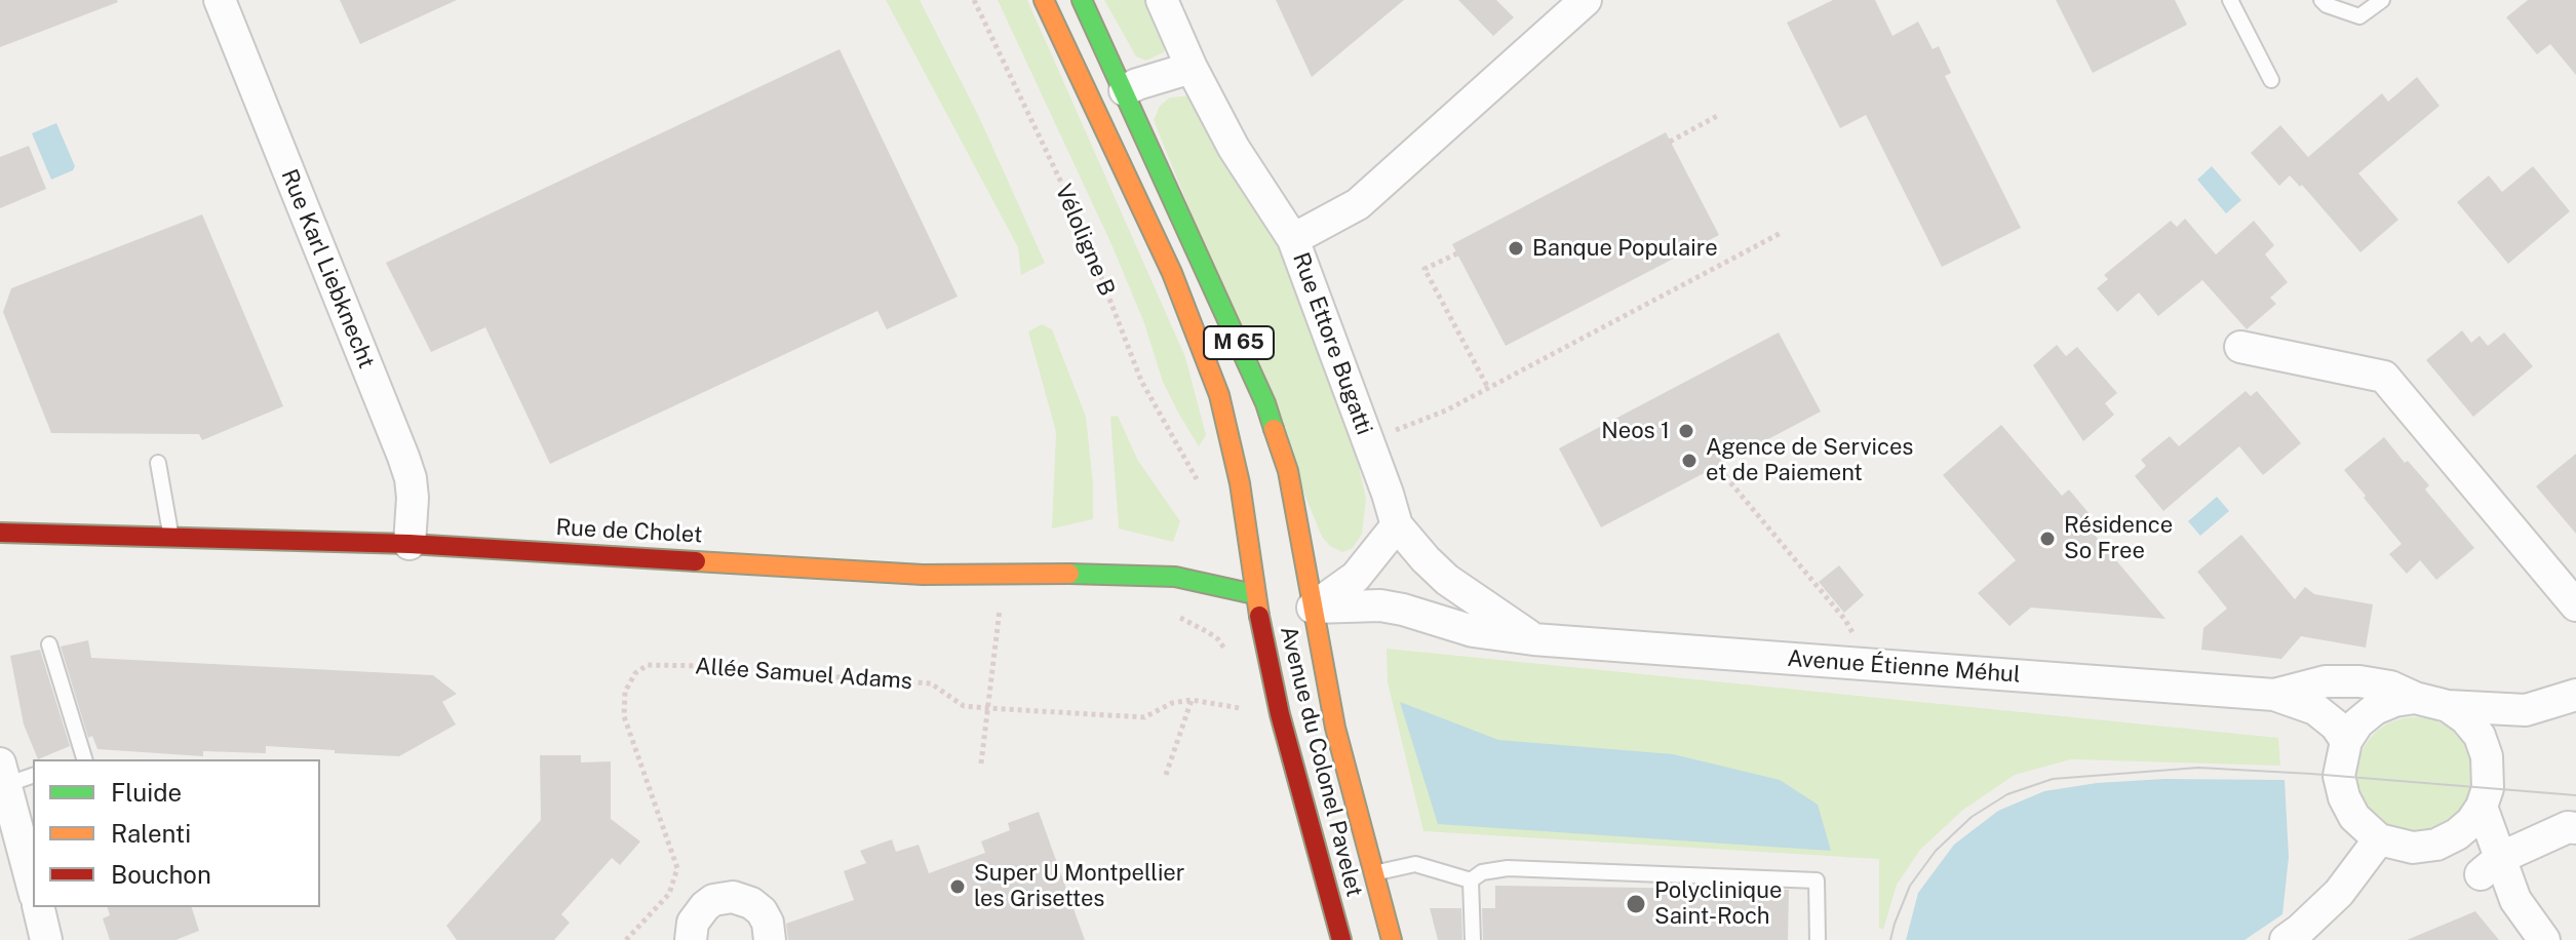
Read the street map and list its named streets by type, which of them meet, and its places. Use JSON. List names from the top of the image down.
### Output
{
  "streets": {
    "main road": ["M 65", "Rue de Cholet", "Avenue du Colonel Pavelet"],
    "street": ["Rue Karl Liebknecht", "Rue Ettore Bugatti", "Avenue Étienne Méhul"],
    "path": ["Véloligne B", "Allée Samuel Adams"]
  },
  "crossings": [
    ["Rue Karl Liebknecht", "Rue de Cholet"],
    ["Rue de Cholet", "Avenue du Colonel Pavelet"],
    ["Avenue Étienne Méhul", "Avenue du Colonel Pavelet"]
  ],
  "places": [
    "Banque Populaire",
    "Neos 1",
    "Agence de Services et de Paiement",
    "Résidence So Free",
    "Super U Montpellier les Grisettes",
    "Polyclinique Saint-Roch"
  ],
  "legend": ["Fluide", "Ralenti", "Bouchon"]
}
